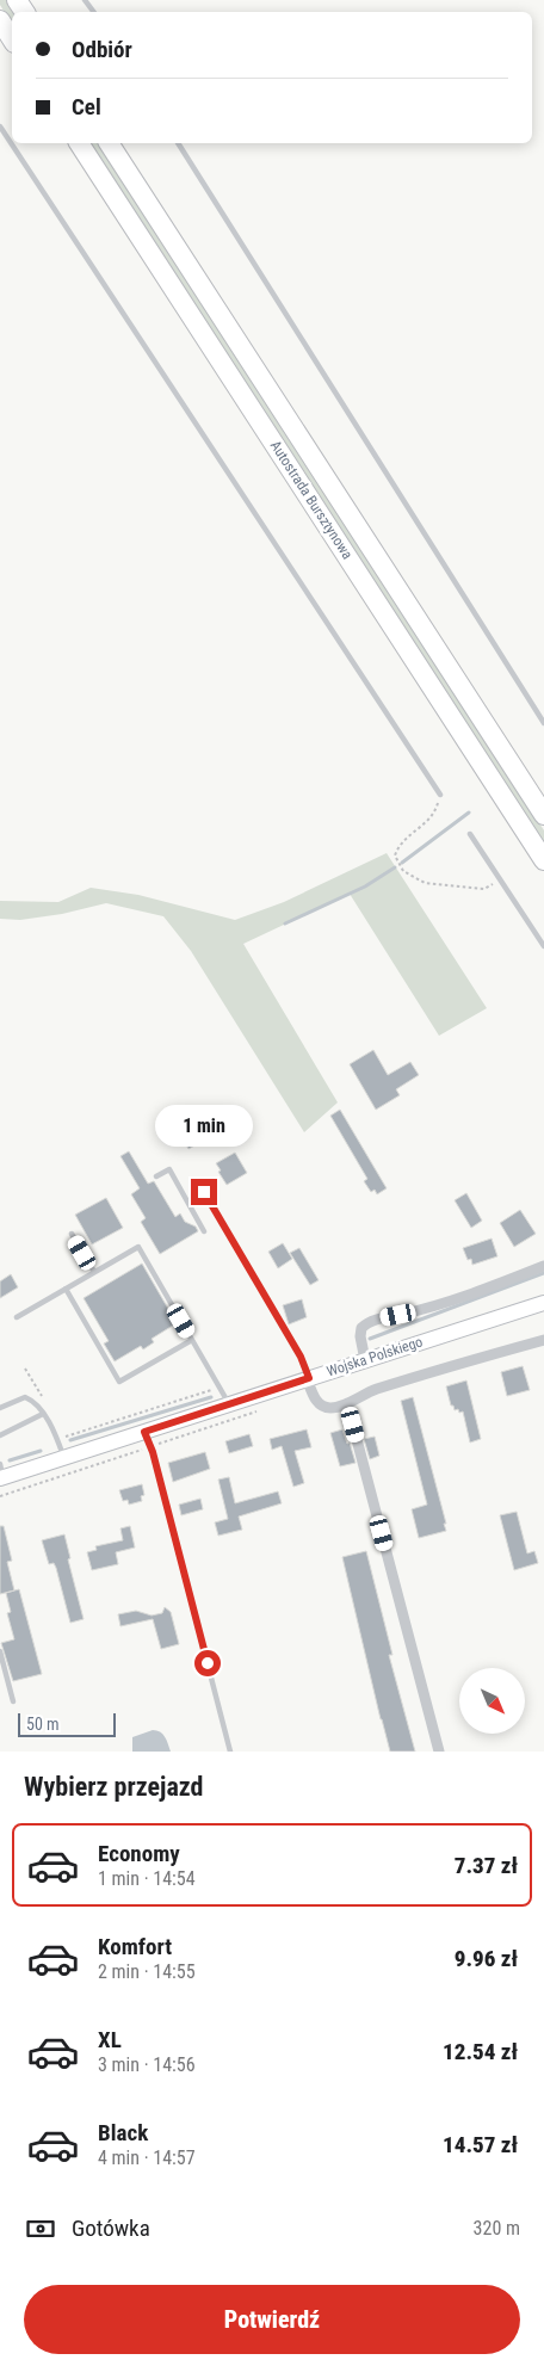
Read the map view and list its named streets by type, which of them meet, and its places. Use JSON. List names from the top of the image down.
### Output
{
  "streets": {
    "highway": ["Autostrada Bursztynowa"],
    "main road": ["Wojska Polskiego"]
  },
  "scale_bar": "50 m",
  "north": "bottom right",
  "page": {
    "banner": ["Odbiór", "Cel"],
    "bubble": "1 min",
    "scale": "50 m",
    "heading": "Wybierz przejazd",
    "list": [
      {
        "name": "Economy",
        "note": "1 min · 14:54",
        "value": "7.37 zł"
      },
      {
        "name": "Komfort",
        "note": "2 min · 14:55",
        "value": "9.96 zł"
      },
      {
        "name": "XL",
        "note": "3 min · 14:56",
        "value": "12.54 zł"
      },
      {
        "name": "Black",
        "note": "4 min · 14:57",
        "value": "14.57 zł"
      }
    ],
    "pay": ["Gotówka", "320 m"],
    "buttons": "Potwierdź"
  }
}
